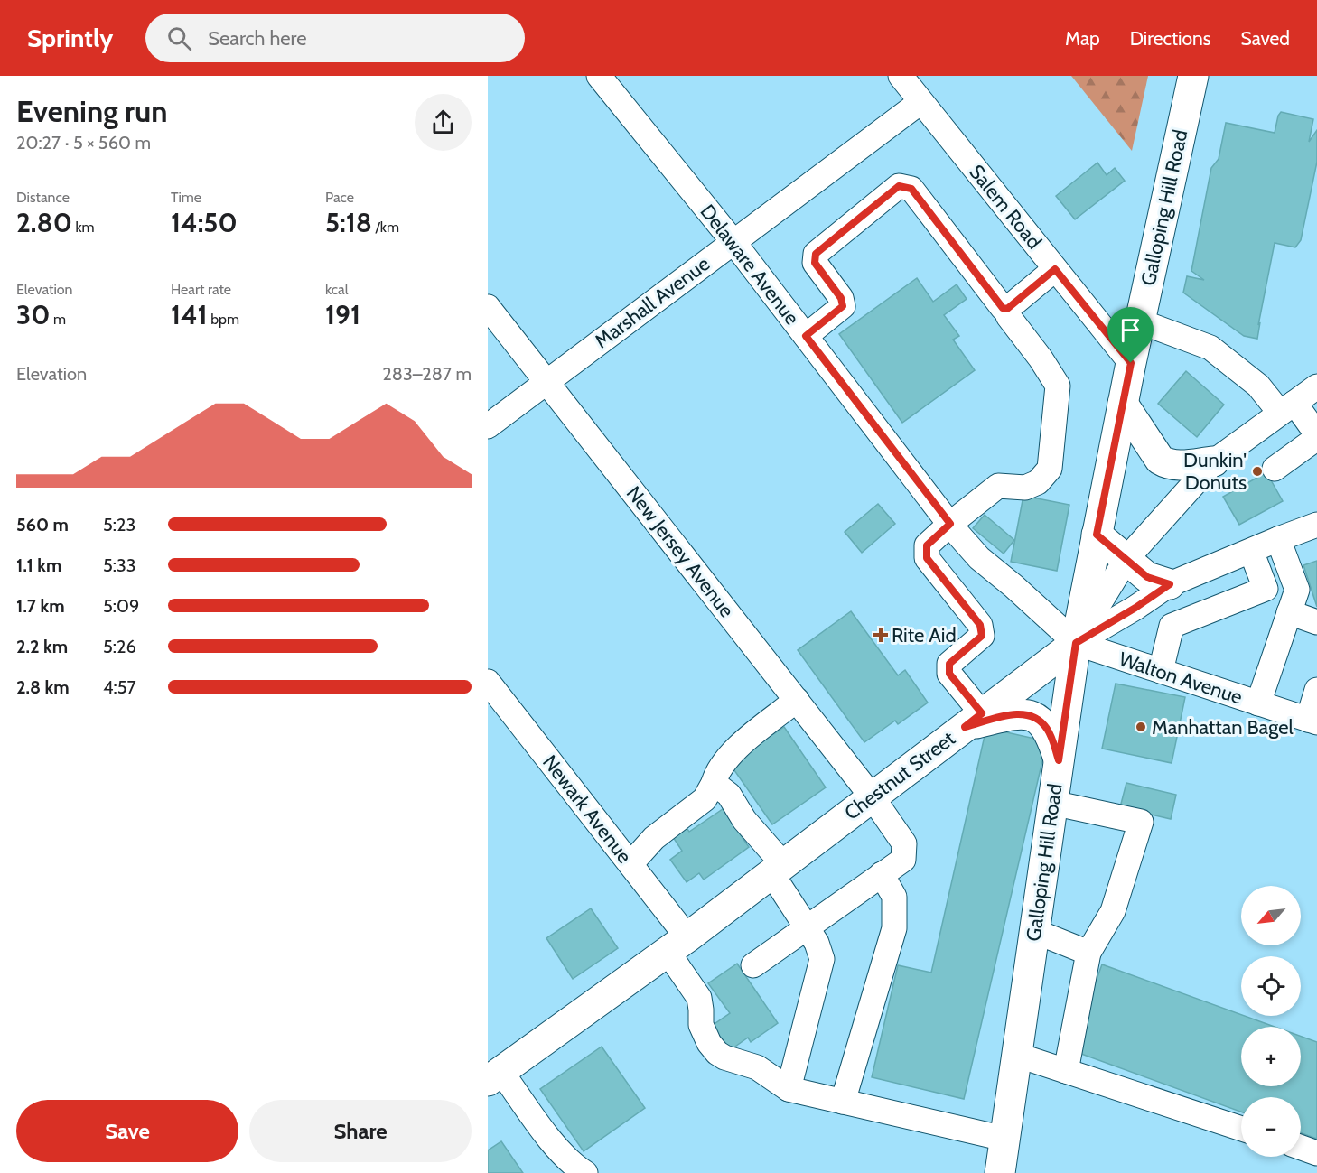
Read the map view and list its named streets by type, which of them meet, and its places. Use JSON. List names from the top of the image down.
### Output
{
  "streets": {
    "main road": ["Galloping Hill Road", "Chestnut Street"],
    "street": [
      "Salem Road",
      "Delaware Avenue",
      "Marshall Avenue",
      "New Jersey Avenue",
      "Walton Avenue",
      "Newark Avenue"
    ]
  },
  "crossings": [
    ["Salem Road", "Galloping Hill Road"],
    ["Salem Road", "Marshall Avenue"],
    ["Galloping Hill Road", "Delaware Avenue"],
    ["Galloping Hill Road", "Walton Avenue"],
    ["Galloping Hill Road", "Chestnut Street"],
    ["Delaware Avenue", "Marshall Avenue"],
    ["Delaware Avenue", "Walton Avenue"],
    ["Delaware Avenue", "Chestnut Street"],
    ["Marshall Avenue", "New Jersey Avenue"],
    ["New Jersey Avenue", "Chestnut Street"],
    ["Walton Avenue", "Chestnut Street"],
    ["Chestnut Street", "Newark Avenue"]
  ],
  "places": {
    "other": ["Dunkin' Donuts", "Manhattan Bagel"],
    "health": ["Rite Aid"]
  },
  "north": "bottom left",
  "page": {
    "header": "Sprintly",
    "search": "Search here",
    "nav": ["Map", "Directions", "Saved"],
    "heading": ["Evening run", "20:27 · 5 × 560 m"],
    "stats": [
      ["Distance", "2.80 km"],
      ["Time", "14:50"],
      ["Pace", "5:18 /km"],
      ["Elevation", "30 m"],
      ["Heart rate", "141 bpm"],
      ["kcal", "191"]
    ],
    "chart": ["Elevation", "283–287 m"],
    "list": [
      {
        "name": "560 m",
        "note": "5:23"
      },
      {
        "name": "1.1 km",
        "note": "5:33"
      },
      {
        "name": "1.7 km",
        "note": "5:09"
      },
      {
        "name": "2.2 km",
        "note": "5:26"
      },
      {
        "name": "2.8 km",
        "note": "4:57"
      }
    ],
    "map_buttons": ["+", "−"],
    "buttons": ["Save", "Share"]
  }
}
